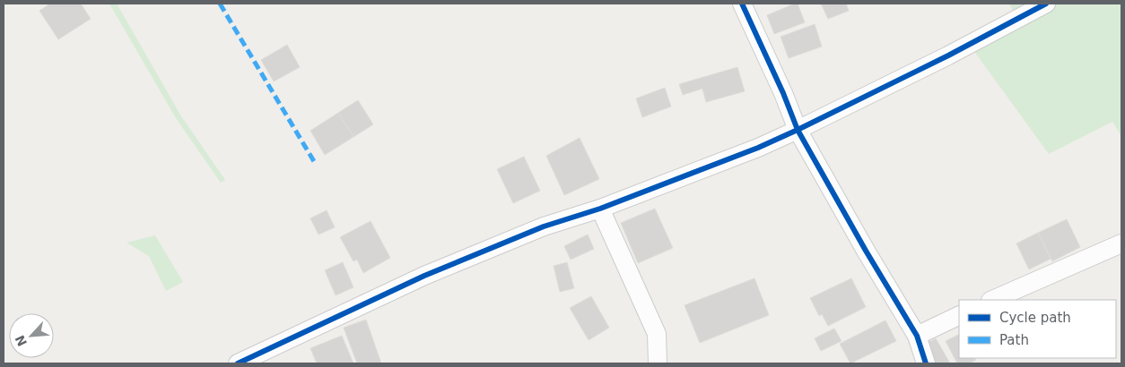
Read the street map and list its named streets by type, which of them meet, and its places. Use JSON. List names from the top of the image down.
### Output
{
  "legend": ["Cycle path", "Path"],
  "north": "bottom left"
}
